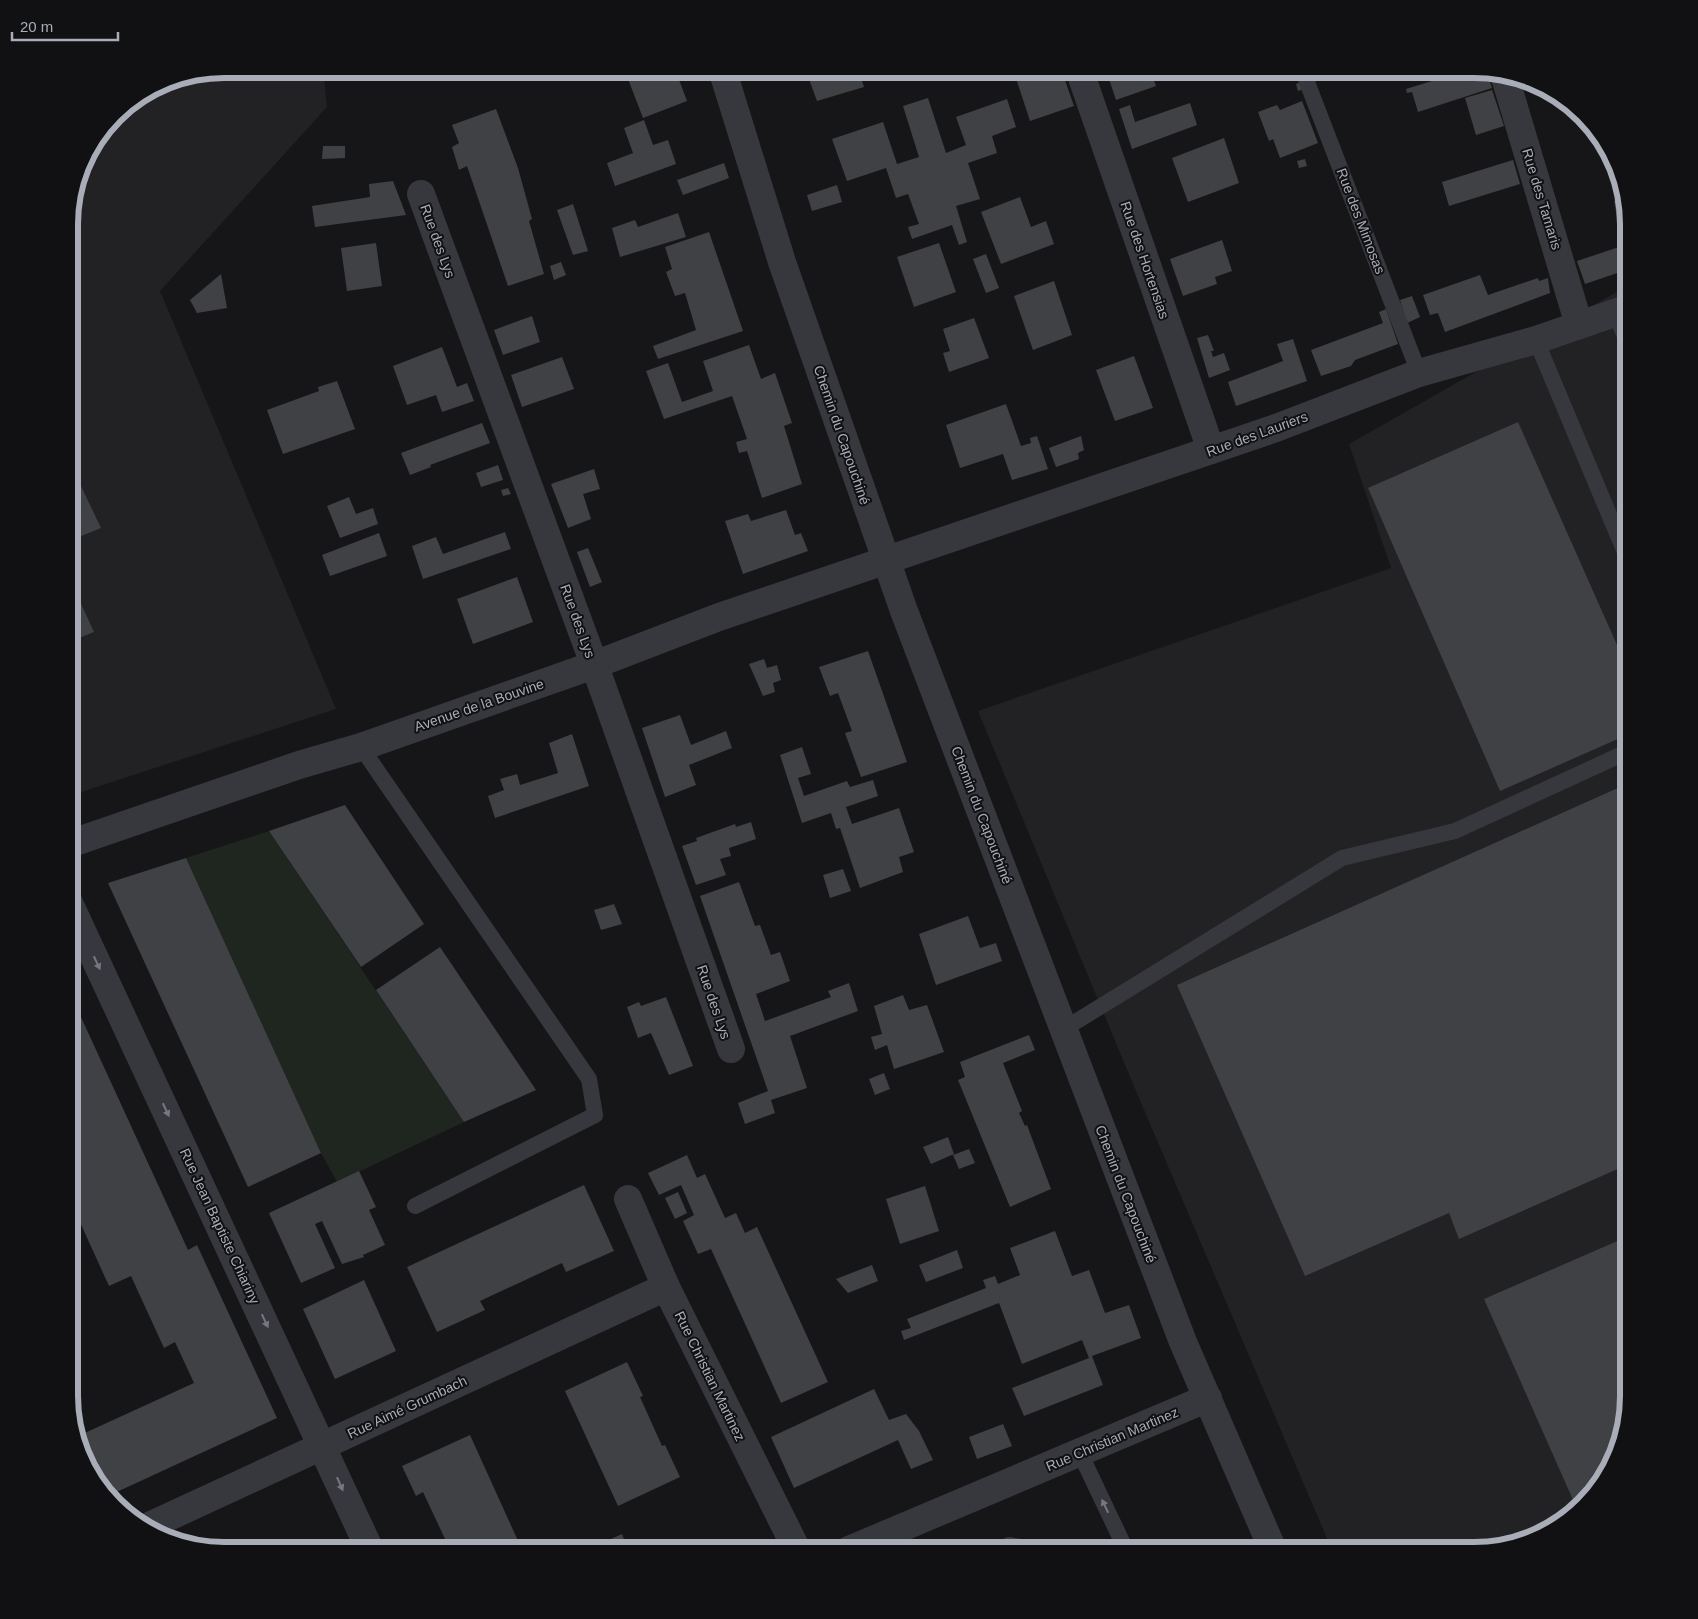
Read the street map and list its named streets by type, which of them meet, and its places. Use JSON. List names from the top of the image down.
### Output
{
  "streets": {
    "street": [
      "Rue des Tamaris",
      "Rue des Lys",
      "Rue des Hortensias",
      "Rue des Lauriers",
      "Chemin du Capouchiné",
      "Avenue de la Bouvine",
      "Rue Jean Baptiste Chiariny",
      "Rue Christian Martinez",
      "Rue Aimé Grumbach"
    ],
    "lane": ["Rue des Mimosas"]
  },
  "crossings": [
    ["Rue des Tamaris", "Rue des Lauriers"],
    ["Rue des Mimosas", "Rue des Lauriers"],
    ["Rue des Lys", "Avenue de la Bouvine"],
    ["Rue des Hortensias", "Rue des Lauriers"],
    ["Rue des Lauriers", "Chemin du Capouchiné"],
    ["Rue des Lauriers", "Avenue de la Bouvine"],
    ["Chemin du Capouchiné", "Avenue de la Bouvine"],
    ["Chemin du Capouchiné", "Rue Christian Martinez"],
    ["Rue Jean Baptiste Chiariny", "Rue Aimé Grumbach"],
    ["Rue Christian Martinez", "Rue Aimé Grumbach"]
  ],
  "one_way": ["Rue Jean Baptiste Chiariny"],
  "scale_bar": "20 m"
}
